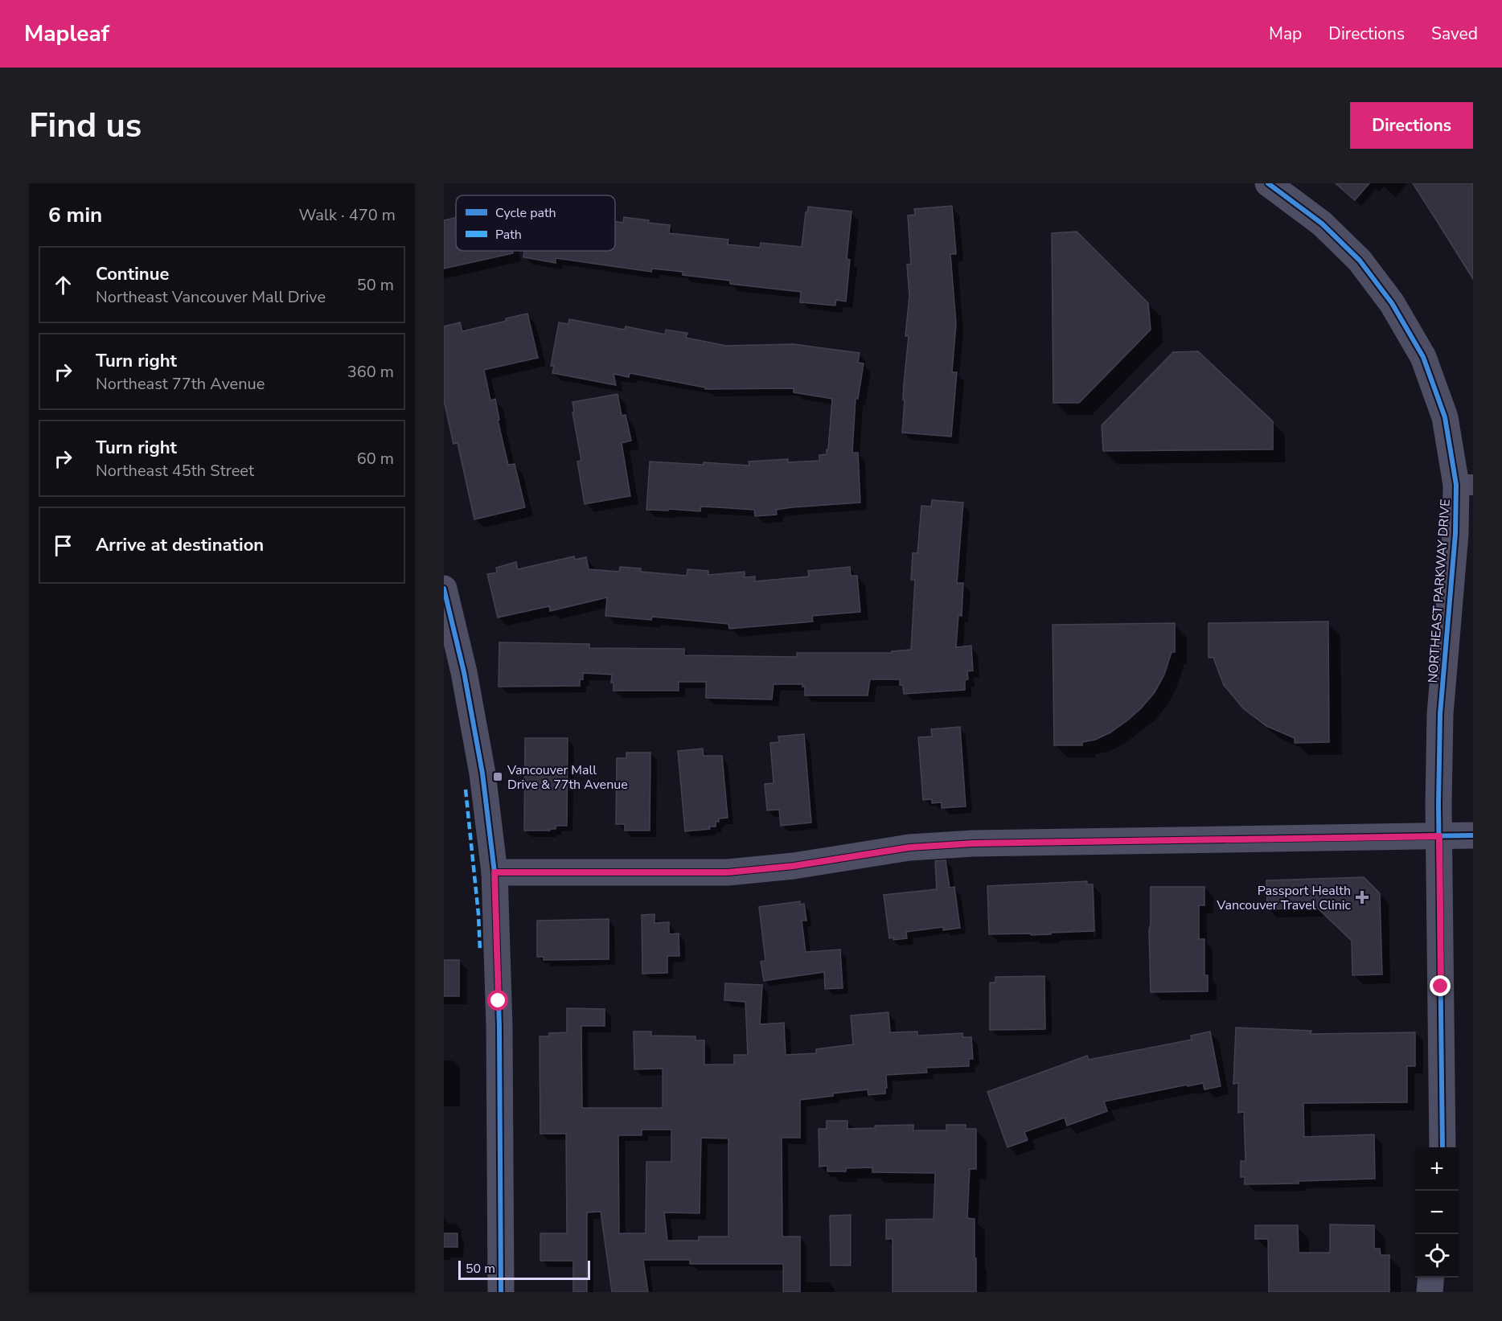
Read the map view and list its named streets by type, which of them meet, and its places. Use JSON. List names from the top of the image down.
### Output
{
  "streets": {
    "street": ["NORTHEAST PARKWAY DRIVE"]
  },
  "places": {
    "transit": ["Vancouver Mall Drive & 77th Avenue"],
    "health": ["Passport Health Vancouver Travel Clinic"]
  },
  "legend": ["Cycle path", "Path"],
  "scale_bar": "50 m",
  "page": {
    "header": "Mapleaf",
    "nav": ["Map", "Directions", "Saved"],
    "buttons": "Directions",
    "title": "Find us",
    "heading": ["6 min", "Walk · 470 m"],
    "list": [
      ["Continue", "Northeast Vancouver Mall Drive", "50 m"],
      ["Turn right", "Northeast 77th Avenue", "360 m"],
      ["Turn right", "Northeast 45th Street", "60 m"],
      "Arrive at destination"
    ],
    "map_buttons": ["+", "−"],
    "scale": "50 m"
  }
}
